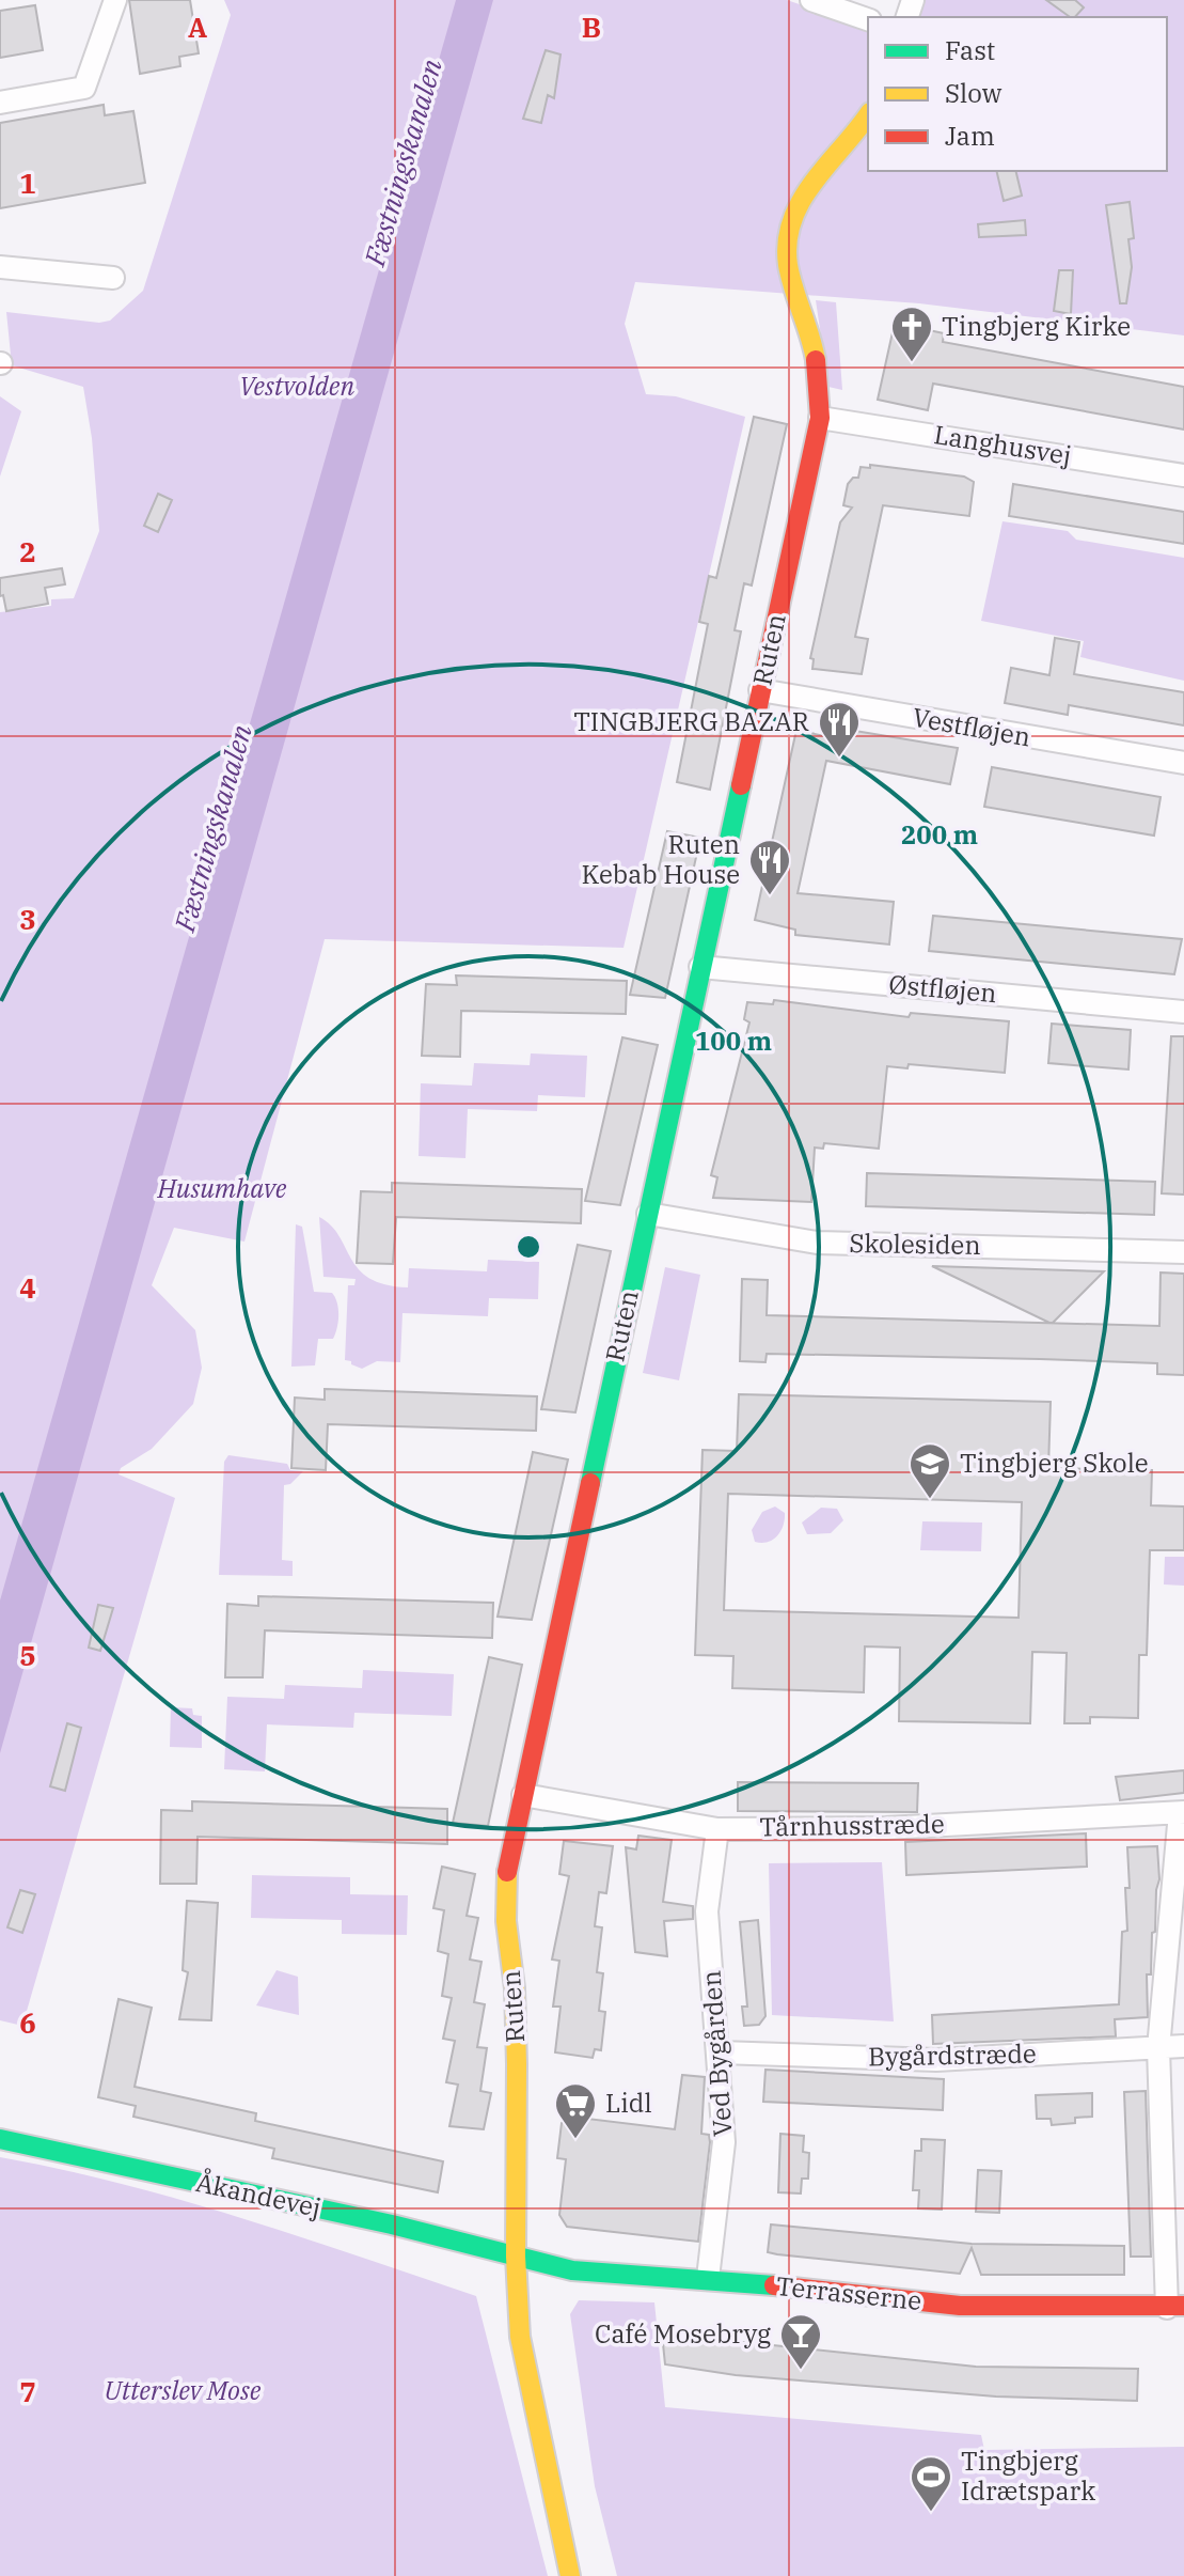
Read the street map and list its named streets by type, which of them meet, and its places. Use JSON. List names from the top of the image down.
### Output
{
  "streets": {
    "street": [
      "Langhusvej",
      "Ruten",
      "Vestfløjen",
      "Østfløjen",
      "Skolesiden",
      "Tårnhusstræde",
      "Ved Bygården",
      "Bygårdstræde",
      "Åkandevej",
      "Terrasserne"
    ]
  },
  "crossings": [
    ["Langhusvej", "Ruten"],
    ["Ruten", "Vestfløjen"],
    ["Ruten", "Østfløjen"],
    ["Ruten", "Skolesiden"],
    ["Ruten", "Tårnhusstræde"],
    ["Ruten", "Åkandevej"],
    ["Ruten", "Terrasserne"],
    ["Tårnhusstræde", "Ved Bygården"],
    ["Ved Bygården", "Bygårdstræde"],
    ["Ved Bygården", "Terrasserne"],
    ["Åkandevej", "Terrasserne"]
  ],
  "water": ["Fæstningskanalen"],
  "parks": ["Vestvolden", "Husumhave", "Utterslev Mose"],
  "places": {
    "church": ["Tingbjerg Kirke"],
    "restaurant": ["TINGBJERG BAZAR", "Ruten Kebab House"],
    "school or university": ["Tingbjerg Skole"],
    "supermarket": ["Lidl"],
    "bar": ["Café Mosebryg"],
    "sports": ["Tingbjerg Idrætspark"]
  },
  "legend": ["Fast", "Slow", "Jam"],
  "grid": {
    "columns": ["A", "B"],
    "rows": [
      "1",
      "2",
      "3",
      "4",
      "5",
      "6",
      "7"
    ]
  },
  "rings": ["200 m", "100 m"]
}
